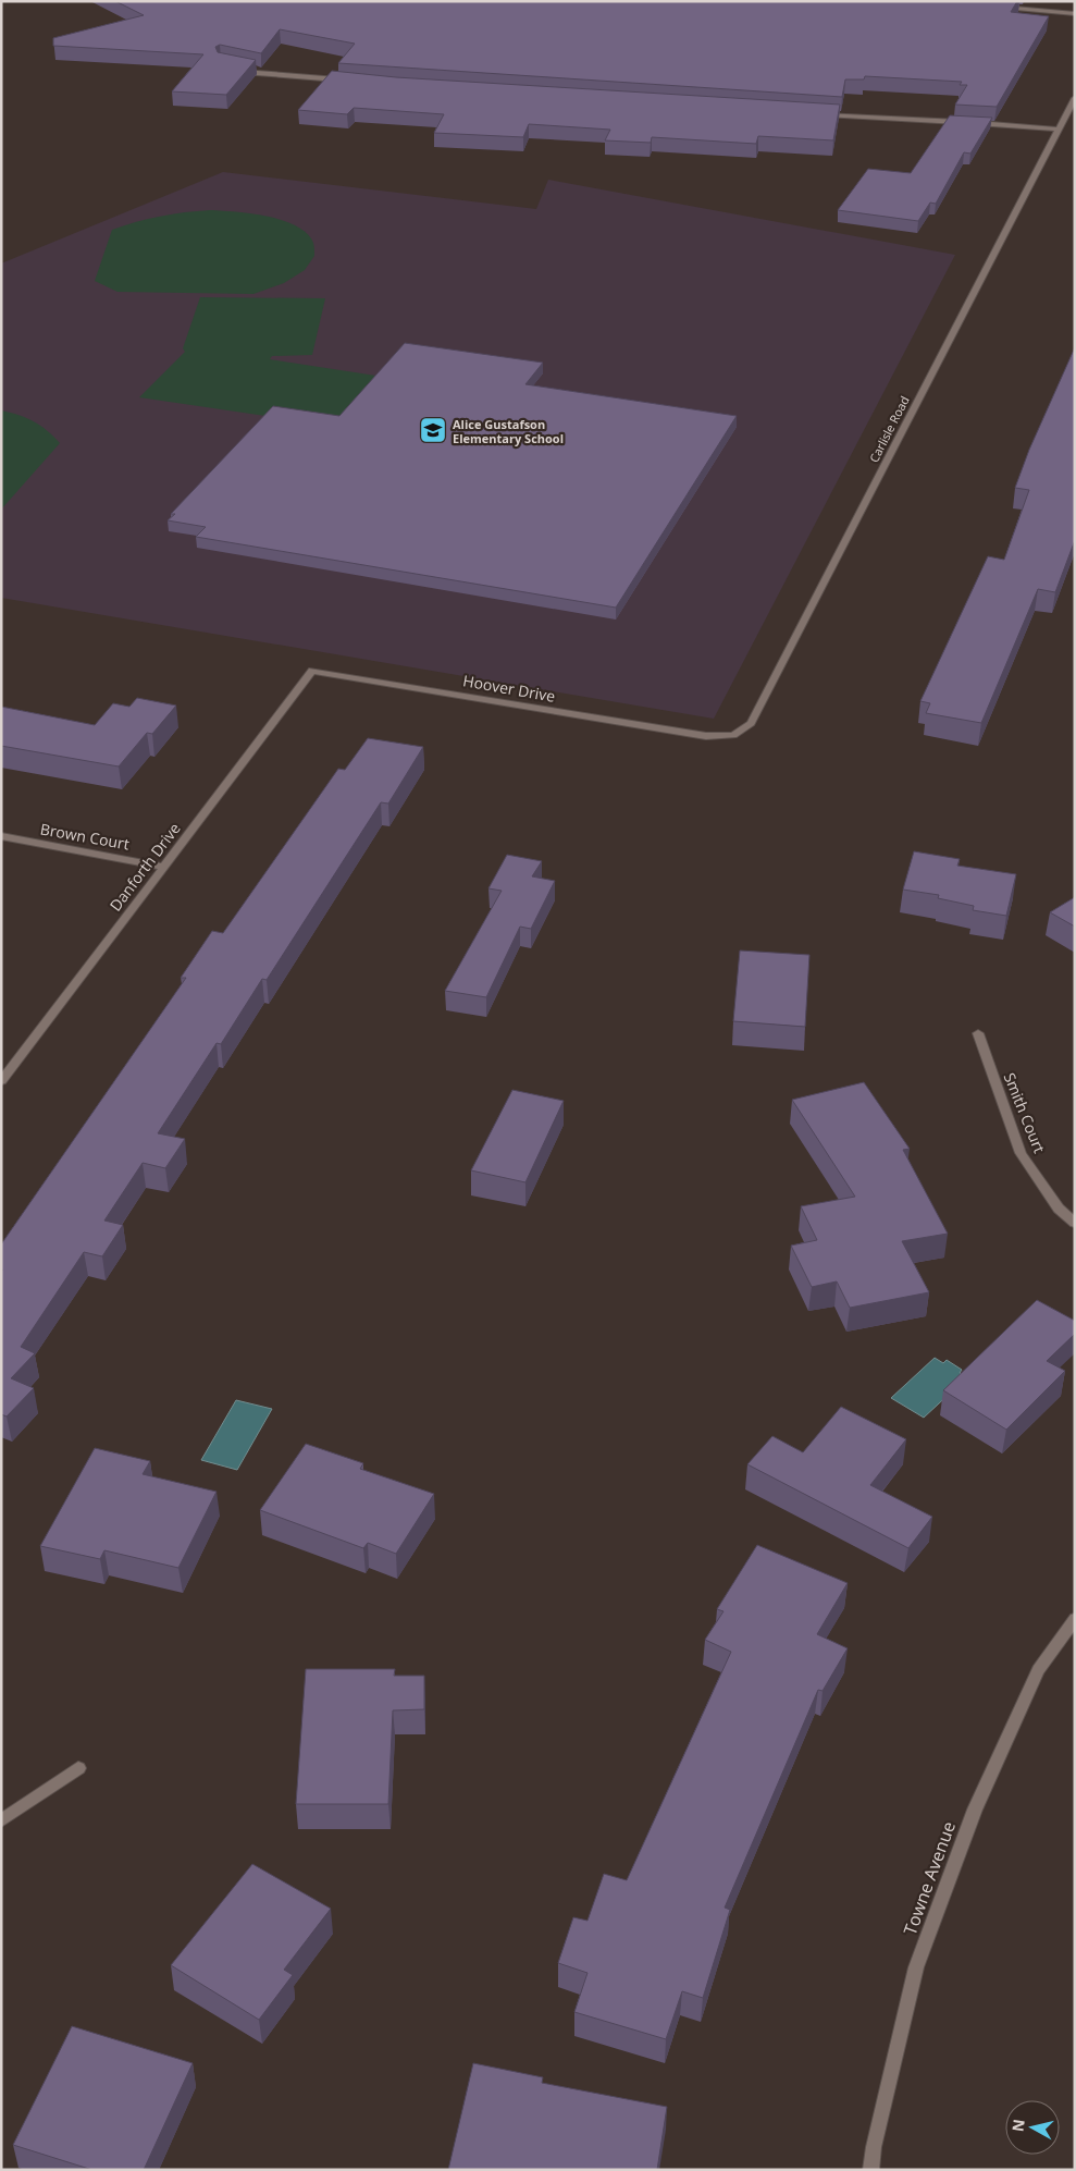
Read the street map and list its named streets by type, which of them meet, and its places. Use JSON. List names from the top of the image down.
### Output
{
  "streets": {
    "street": [
      "Carlisle Road",
      "Hoover Drive",
      "Brown Court",
      "Danforth Drive",
      "Smith Court",
      "Towne Avenue"
    ]
  },
  "crossings": [
    ["Carlisle Road", "Hoover Drive"],
    ["Hoover Drive", "Danforth Drive"],
    ["Brown Court", "Danforth Drive"]
  ],
  "places": {
    "school or university": ["Alice Gustafson Elementary School"]
  },
  "north": "left"
}
